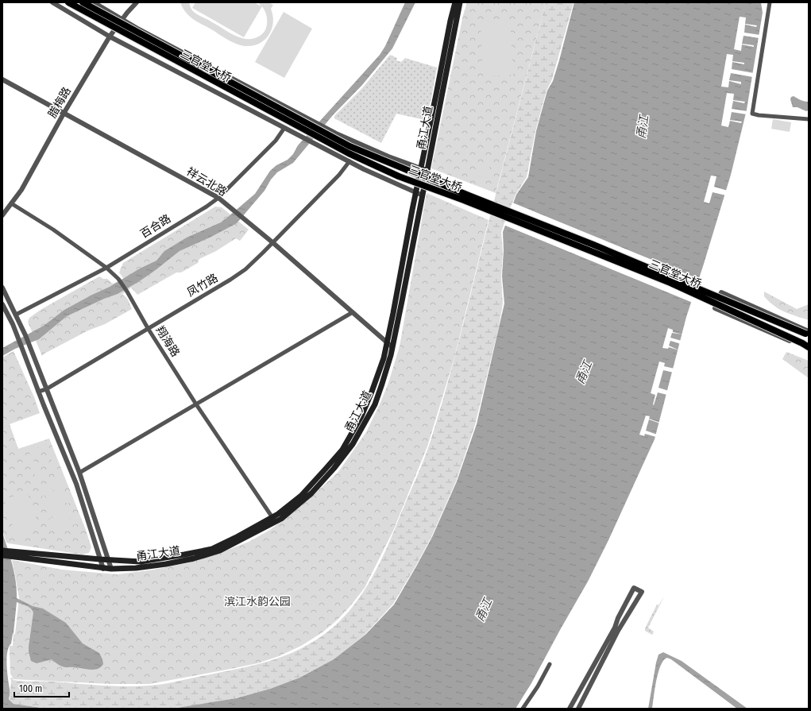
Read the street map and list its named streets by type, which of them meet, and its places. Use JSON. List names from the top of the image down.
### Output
{
  "streets": {
    "main road": ["三官堂大桥", "甬江大道"],
    "street": [
      "腊梅路",
      "祥云北路",
      "百合路",
      "凤竹路",
      "翔海路"
    ]
  },
  "crossings": [
    ["腊梅路", "祥云北路"],
    ["腊梅路", "翔海路"],
    ["甬江大道", "祥云北路"],
    ["甬江大道", "翔海路"],
    ["祥云北路", "百合路"],
    ["祥云北路", "凤竹路"],
    ["百合路", "翔海路"],
    ["凤竹路", "翔海路"]
  ],
  "water": ["甬江"],
  "parks": ["滨江水韵公园"],
  "scale_bar": "100 m"
}
